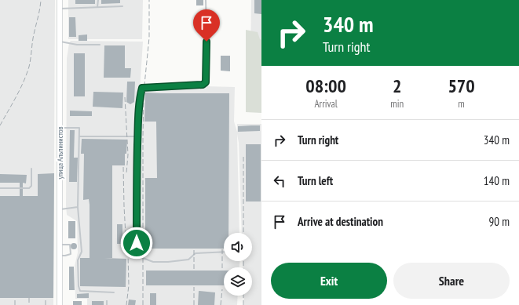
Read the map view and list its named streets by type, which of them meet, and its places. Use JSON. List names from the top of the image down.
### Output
{
  "streets": {
    "main road": ["улица Альпинистов"]
  },
  "page": {
    "turn": ["340 m", "Turn right"],
    "eta": [
      "08:00",
      "Arrival",
      "2",
      "min",
      "570",
      "m"
    ],
    "list": [
      {
        "name": "Turn right",
        "value": "340 m"
      },
      {
        "name": "Turn left",
        "value": "140 m"
      },
      {
        "name": "Arrive at destination",
        "value": "90 m"
      }
    ],
    "buttons": ["Exit", "Share"]
  }
}
